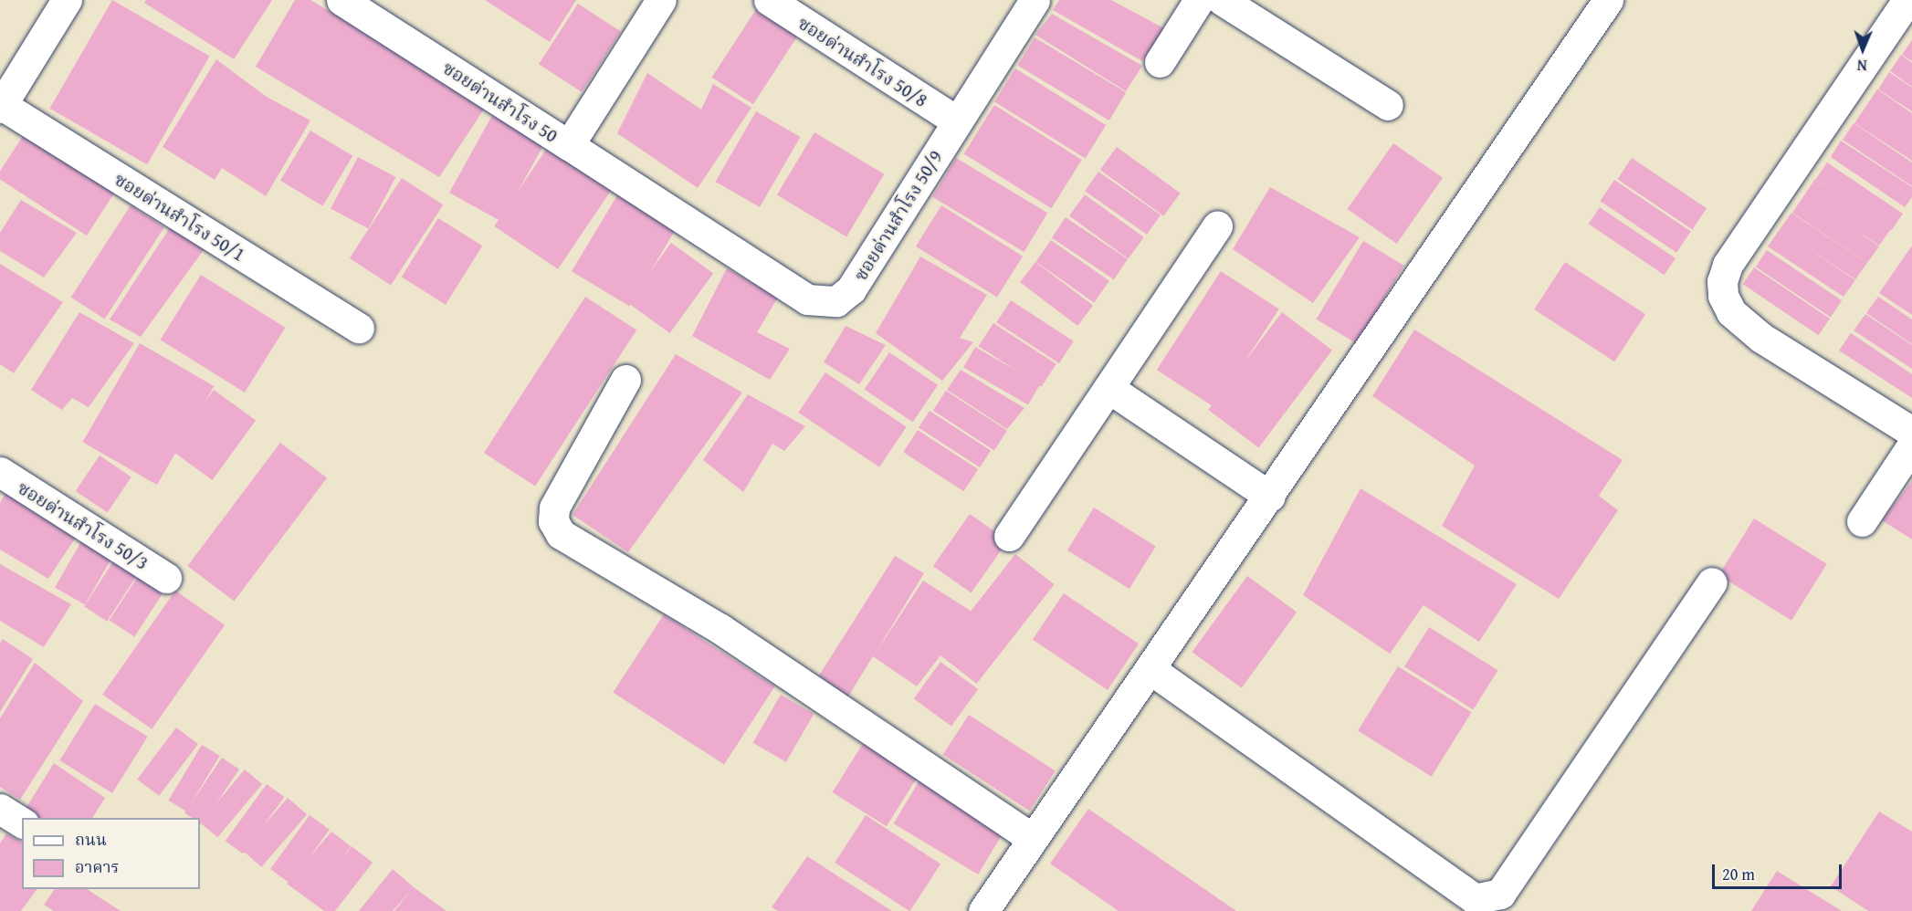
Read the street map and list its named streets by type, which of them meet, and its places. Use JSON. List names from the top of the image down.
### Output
{
  "streets": {
    "street": [
      "ซอยด่านสำโรง 50/8",
      "ซอยด่านสำโรง 50",
      "ซอยด่านสำโรง 50/9",
      "ซอยด่านสำโรง 50/1",
      "ซอยด่านสำโรง 50/3"
    ]
  },
  "crossings": [
    ["ซอยด่านสำโรง 50/8", "ซอยด่านสำโรง 50/9"],
    ["ซอยด่านสำโรง 50", "ซอยด่านสำโรง 50/9"]
  ],
  "legend": ["ถนน", "อาคาร"],
  "scale_bar": "20 m",
  "north": "bottom"
}
